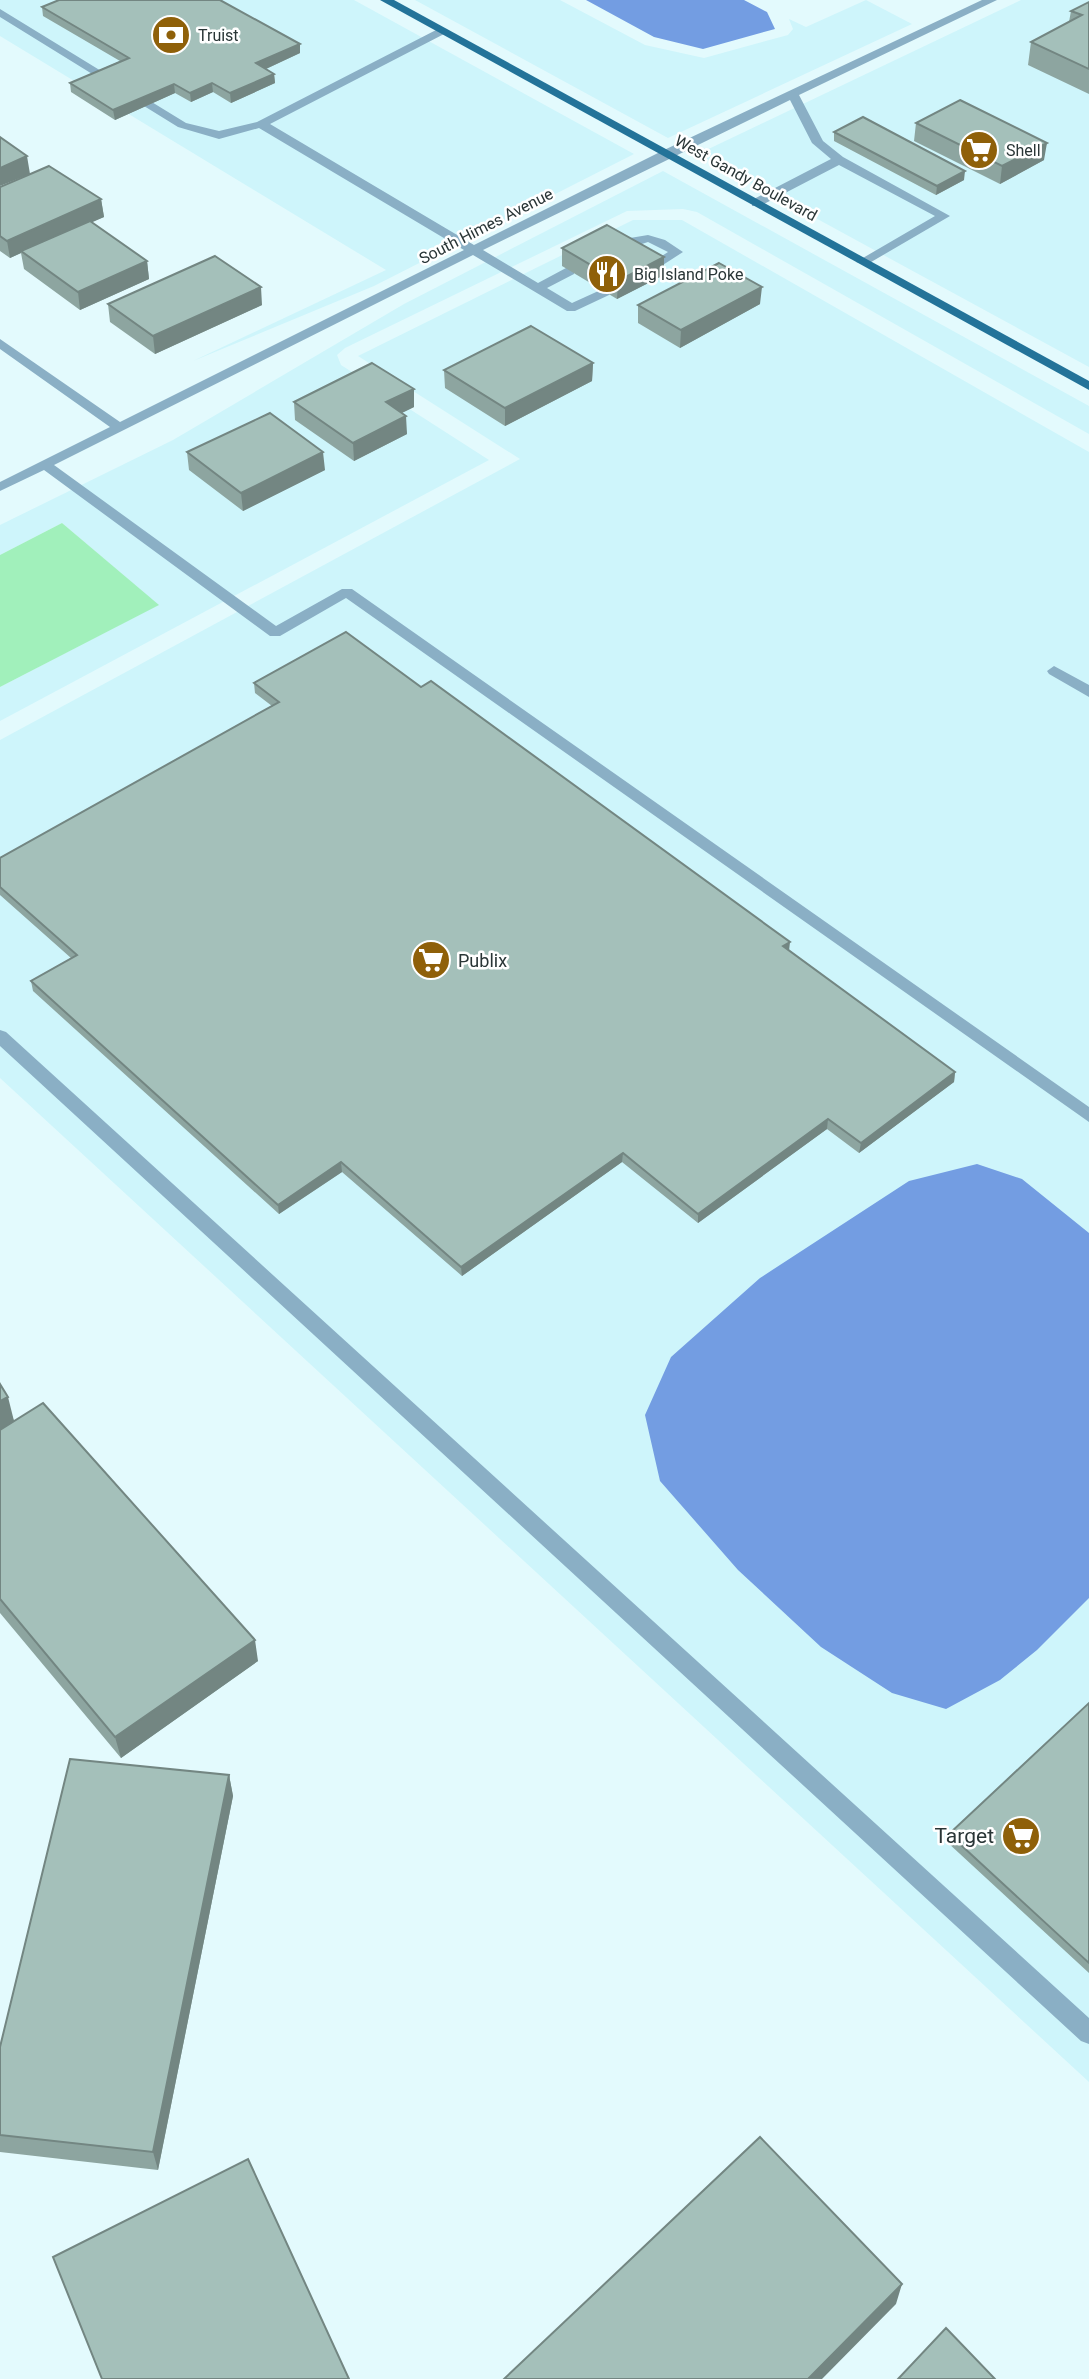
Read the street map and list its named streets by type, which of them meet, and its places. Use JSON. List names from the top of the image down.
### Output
{
  "streets": {
    "main road": ["West Gandy Boulevard"],
    "street": ["South Himes Avenue"]
  },
  "crossings": [
    ["West Gandy Boulevard", "South Himes Avenue"]
  ],
  "places": {
    "bank": ["Truist"],
    "supermarket": ["Shell", "Publix", "Target"],
    "restaurant": ["Big Island Poke"]
  }
}
